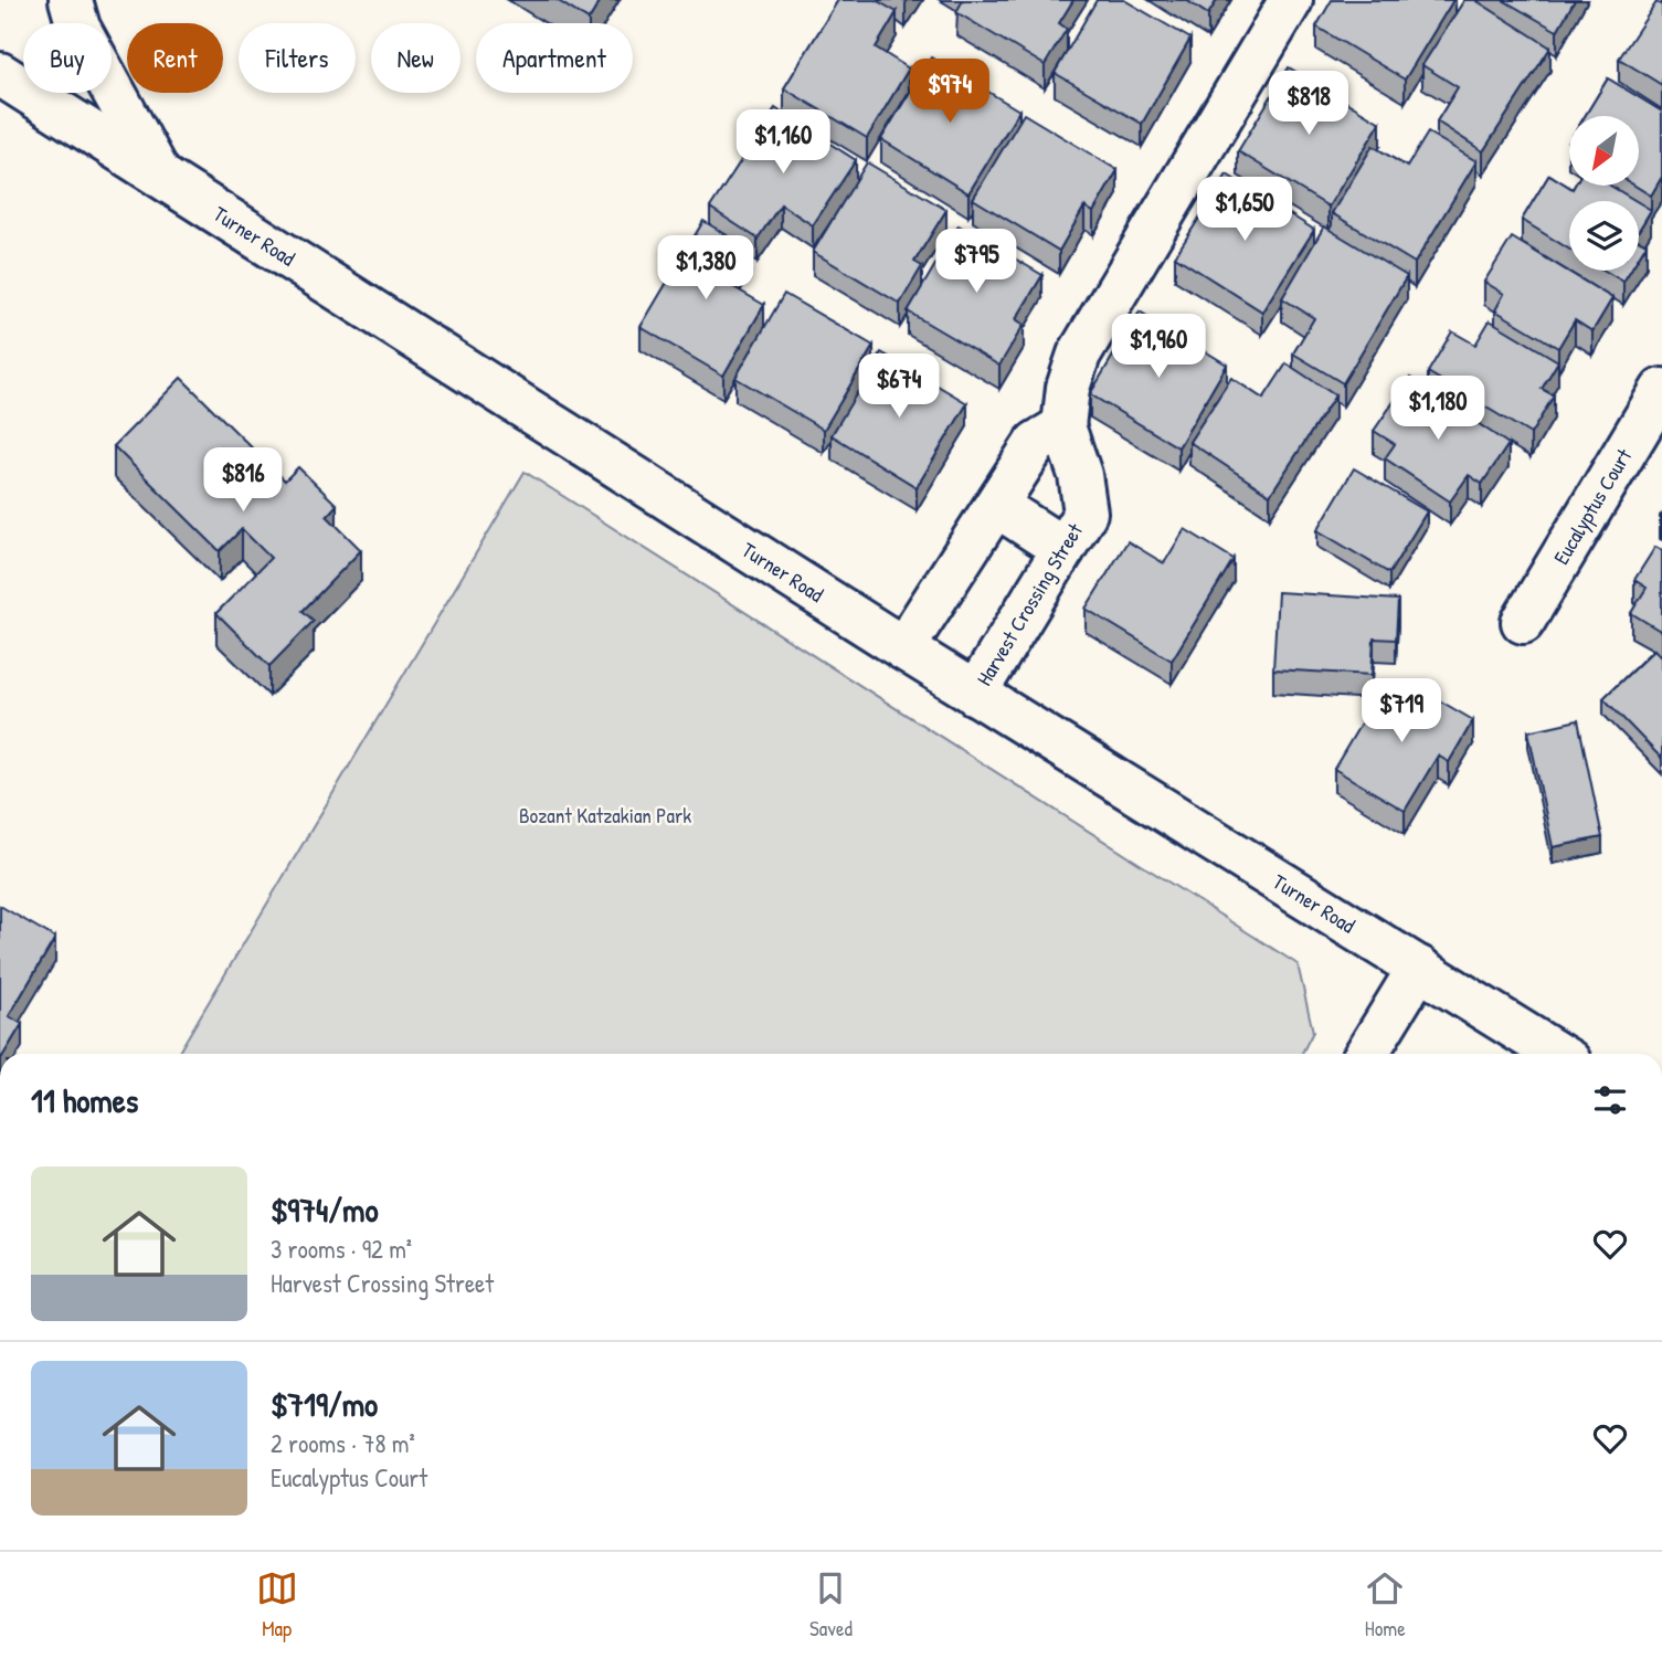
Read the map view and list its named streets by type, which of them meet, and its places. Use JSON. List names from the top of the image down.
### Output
{
  "streets": {
    "main road": ["Turner Road", "Eucalyptus Court", "Harvest Crossing Street"]
  },
  "crossings": [
    ["Turner Road", "Harvest Crossing Street"]
  ],
  "parks": ["Bozant Katzakian Park"],
  "north": "bottom left",
  "page": {
    "chip": [
      "Buy",
      "Rent",
      "Filters",
      "New",
      "Apartment"
    ],
    "price": [
      "$974",
      "$818",
      "$1,160",
      "$1,650",
      "$795",
      "$1,380",
      "$1,960",
      "$674",
      "$1,180",
      "$816",
      "$719"
    ],
    "heading": "11 homes",
    "list": [
      {
        "name": "$974/mo",
        "note": "3 rooms · 92 m² · Harvest Crossing Street"
      },
      {
        "name": "$719/mo",
        "note": "2 rooms · 78 m² · Eucalyptus Court"
      }
    ],
    "tabs": ["Map", "Saved", "Home"]
  }
}
